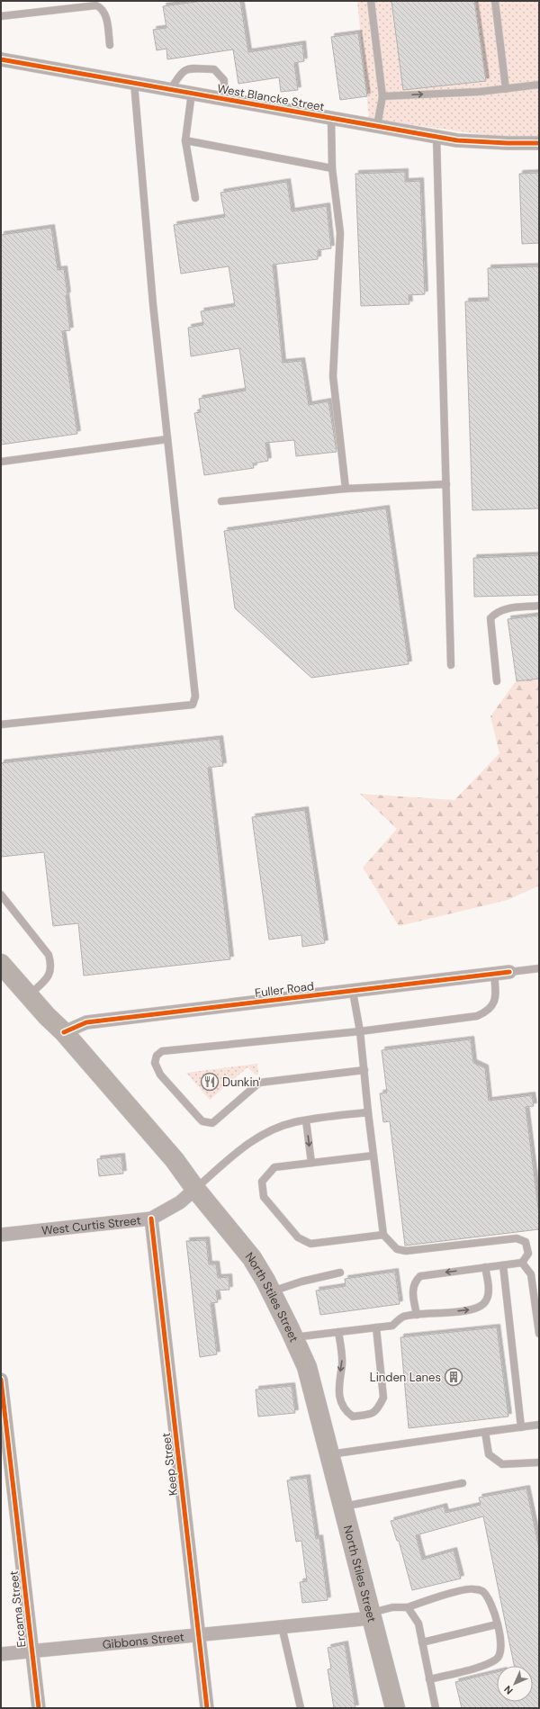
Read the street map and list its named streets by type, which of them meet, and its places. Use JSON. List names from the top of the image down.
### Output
{
  "streets": {
    "main road": ["North Stiles Street"],
    "street": [
      "West Blancke Street",
      "Fuller Road",
      "West Curtis Street",
      "Keep Street",
      "Ercama Street",
      "Gibbons Street"
    ]
  },
  "crossings": [
    ["Fuller Road", "North Stiles Street"],
    ["West Curtis Street", "North Stiles Street"],
    ["West Curtis Street", "Keep Street"],
    ["North Stiles Street", "Gibbons Street"],
    ["Keep Street", "Gibbons Street"],
    ["Ercama Street", "Gibbons Street"]
  ],
  "places": {
    "restaurant": ["Dunkin'"],
    "building": ["Linden Lanes"]
  },
  "north": "bottom left"
}
